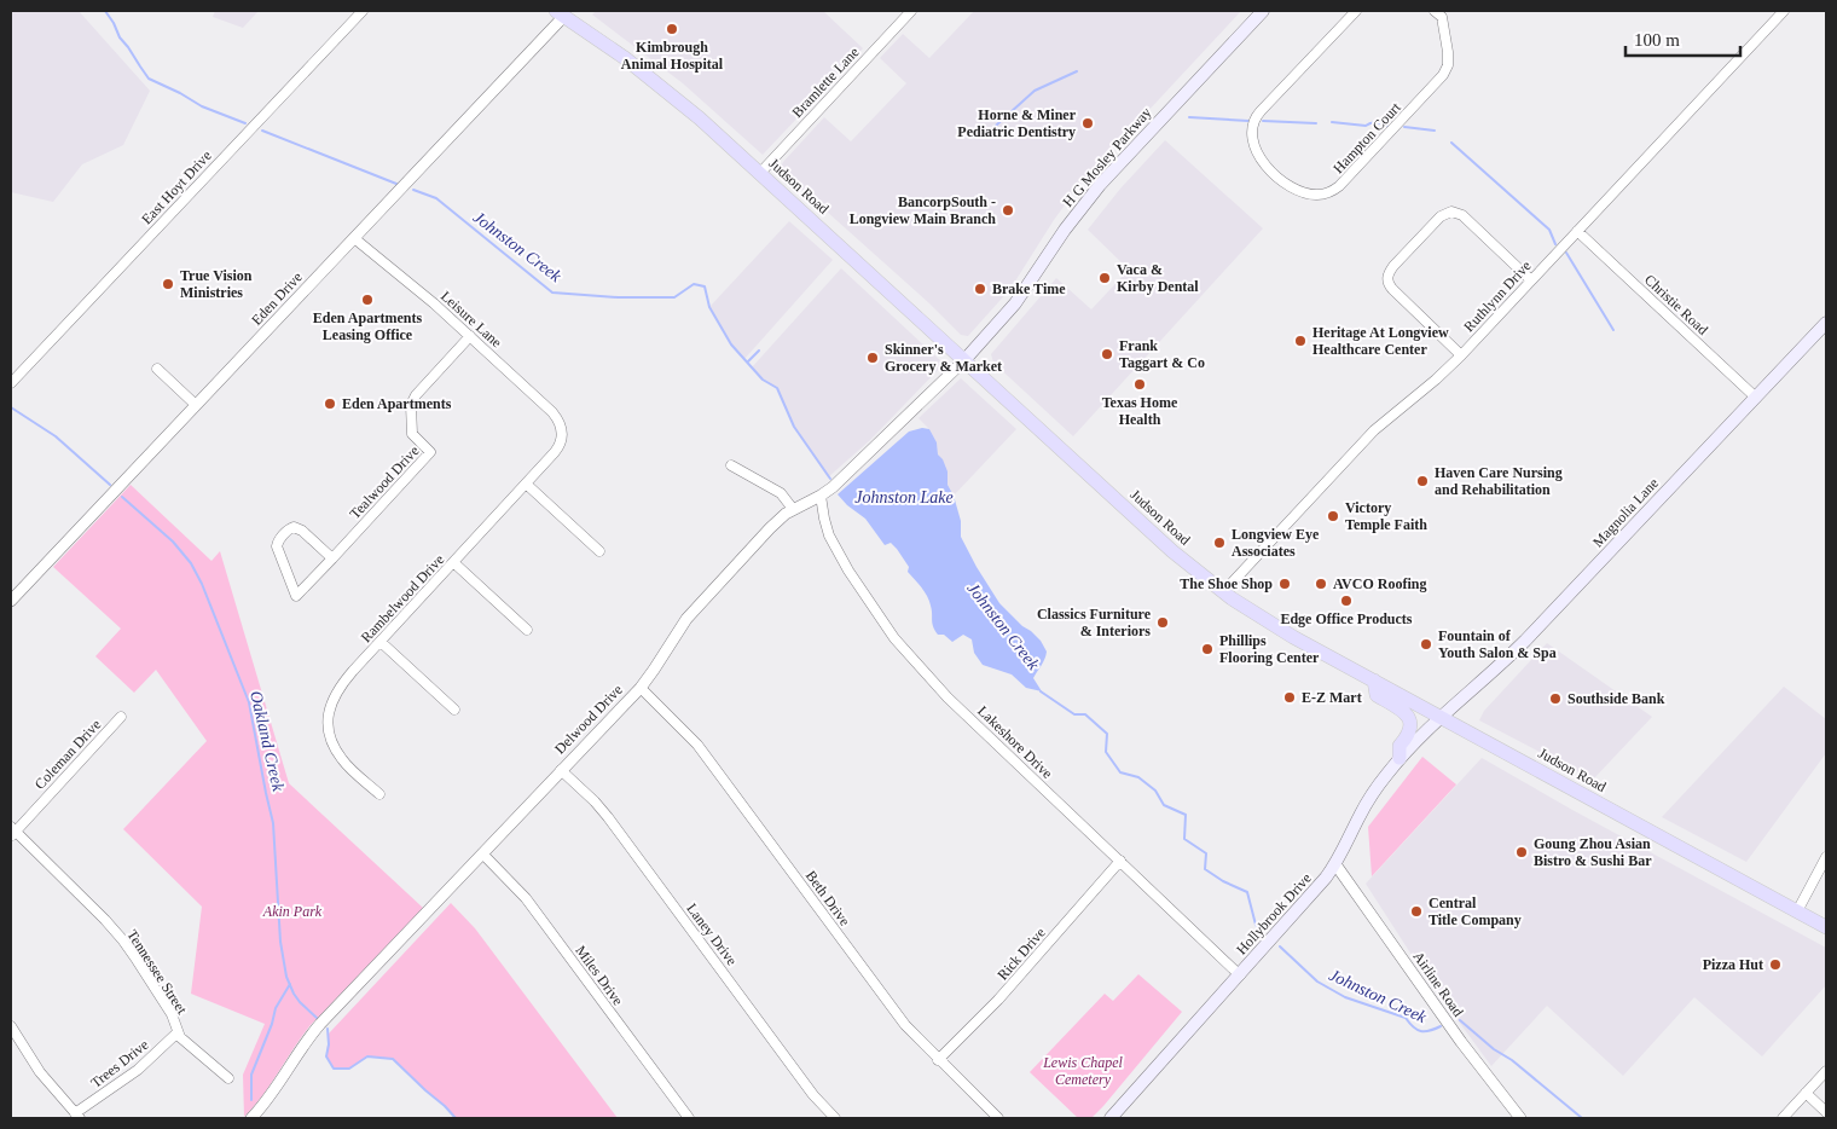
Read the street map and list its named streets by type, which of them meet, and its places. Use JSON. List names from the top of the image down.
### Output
{
  "streets": {
    "main road": [
      "H G Mosley Parkway",
      "Judson Road",
      "Magnolia Lane",
      "Hollybrook Drive"
    ],
    "street": [
      "Bramlette Lane",
      "Hampton Court",
      "East Hoyt Drive",
      "Ruthlynn Drive",
      "Eden Drive",
      "Christie Road",
      "Leisure Lane",
      "Tealwood Drive",
      "Rambelwood Drive",
      "Delwood Drive",
      "Lakeshore Drive",
      "Coleman Drive",
      "Beth Drive",
      "Laney Drive",
      "Rick Drive",
      "Tennessee Street",
      "Miles Drive",
      "Airline Road",
      "Trees Drive"
    ]
  },
  "crossings": [
    ["Bramlette Lane", "Judson Road"],
    ["H G Mosley Parkway", "Judson Road"],
    ["H G Mosley Parkway", "Delwood Drive"],
    ["Judson Road", "Ruthlynn Drive"],
    ["Judson Road", "Eden Drive"],
    ["Judson Road", "Magnolia Lane"],
    ["Judson Road", "Delwood Drive"],
    ["Judson Road", "Hollybrook Drive"],
    ["Ruthlynn Drive", "Christie Road"],
    ["Eden Drive", "Leisure Lane"],
    ["Christie Road", "Magnolia Lane"],
    ["Leisure Lane", "Tealwood Drive"],
    ["Leisure Lane", "Rambelwood Drive"],
    ["Magnolia Lane", "Hollybrook Drive"],
    ["Delwood Drive", "Lakeshore Drive"],
    ["Delwood Drive", "Beth Drive"],
    ["Delwood Drive", "Laney Drive"],
    ["Delwood Drive", "Miles Drive"],
    ["Lakeshore Drive", "Hollybrook Drive"],
    ["Lakeshore Drive", "Rick Drive"],
    ["Coleman Drive", "Tennessee Street"],
    ["Beth Drive", "Rick Drive"],
    ["Hollybrook Drive", "Airline Road"],
    ["Tennessee Street", "Trees Drive"]
  ],
  "water": ["Johnston Creek", "Johnston Lake", "Oakland Creek"],
  "parks": ["Akin Park", "Lewis Chapel Cemetery"],
  "places": [
    "Kimbrough Animal Hospital",
    "Horne & Miner Pediatric Dentistry",
    "BancorpSouth - Longview Main Branch",
    "Vaca & Kirby Dental",
    "True Vision Ministries",
    "Brake Time",
    "Eden Apartments Leasing Office",
    "Heritage At Longview Healthcare Center",
    "Frank Taggart & Co",
    "Skinner's Grocery & Market",
    "Texas Home Health",
    "Eden Apartments",
    "Haven Care Nursing and Rehabilitation",
    "Victory Temple Faith",
    "Longview Eye Associates",
    "The Shoe Shop",
    "AVCO Roofing",
    "Edge Office Products",
    "Classics Furniture & Interiors",
    "Fountain of Youth Salon & Spa",
    "Phillips Flooring Center",
    "E-Z Mart",
    "Southside Bank",
    "Goung Zhou Asian Bistro & Sushi Bar",
    "Central Title Company",
    "Pizza Hut"
  ],
  "scale_bar": "100 m"
}
